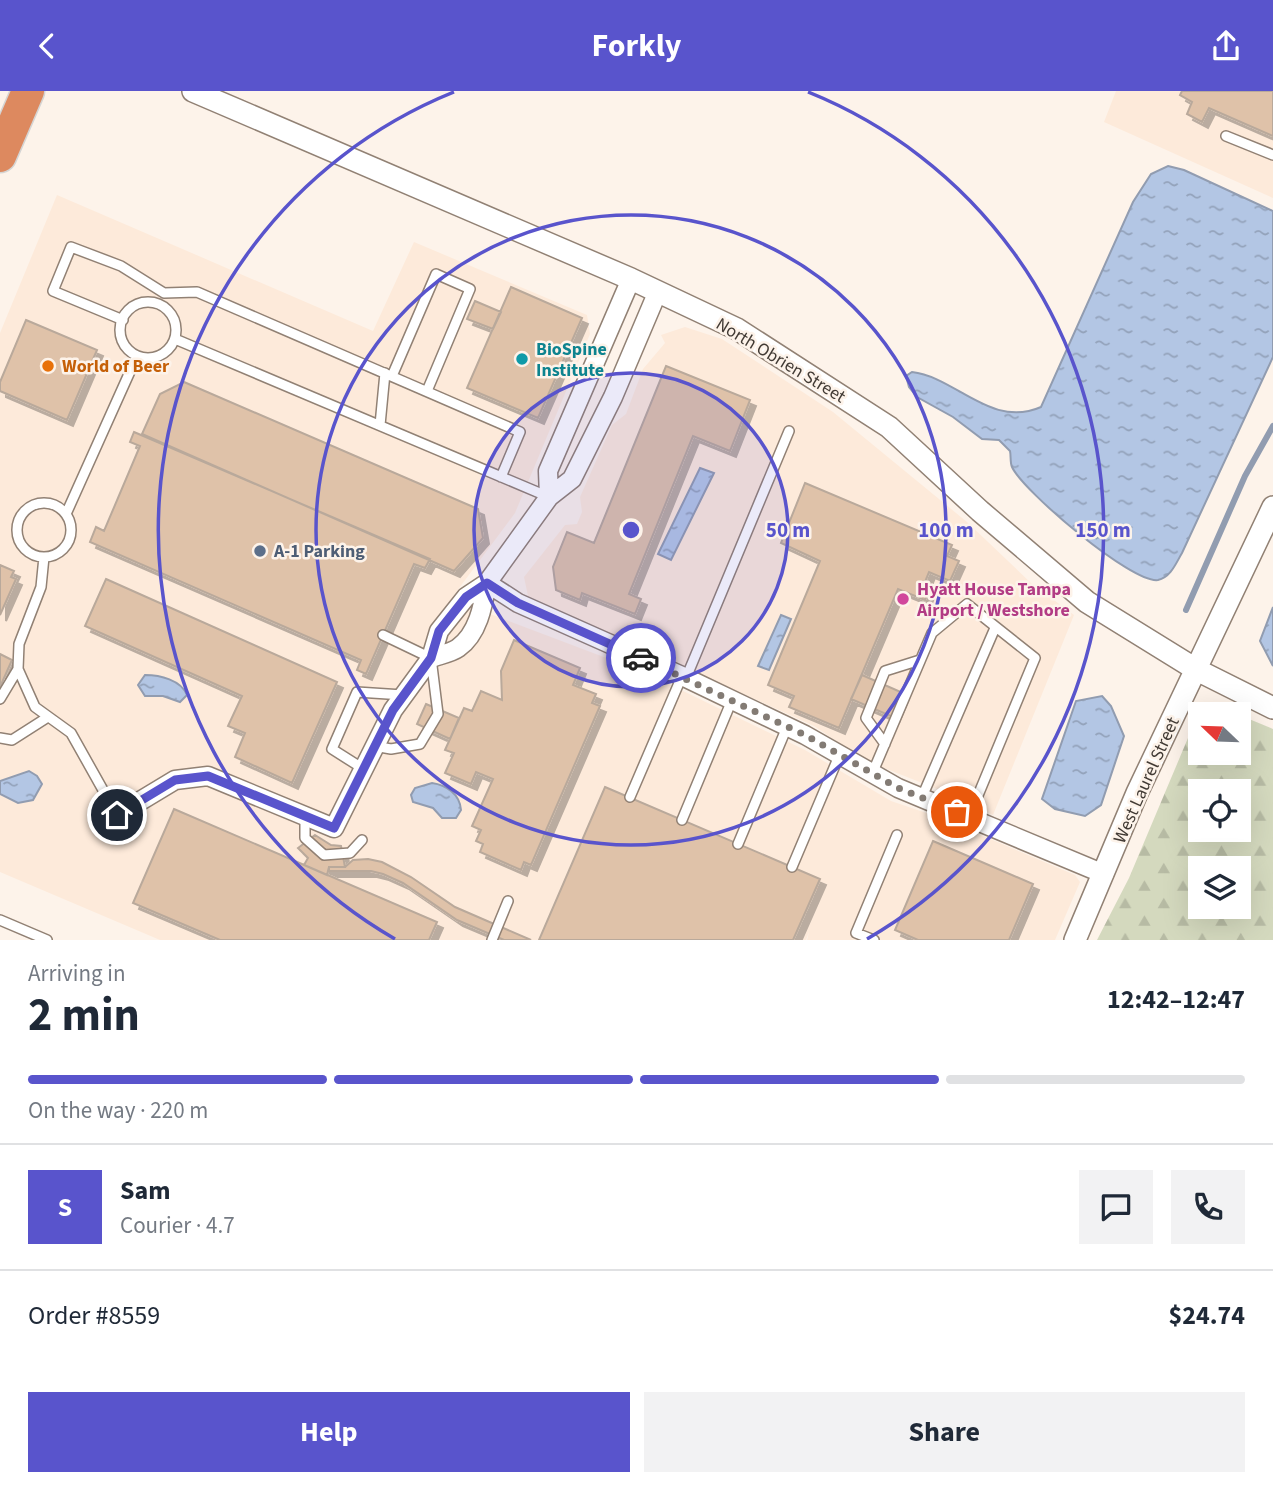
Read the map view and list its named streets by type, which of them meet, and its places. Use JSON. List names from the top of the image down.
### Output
{
  "streets": {
    "street": ["North Obrien Street", "West Laurel Street"]
  },
  "crossings": [
    ["North Obrien Street", "West Laurel Street"]
  ],
  "places": [
    "BioSpine Institute",
    "World of Beer",
    "A-1 Parking",
    "Hyatt House Tampa Airport / Westshore"
  ],
  "north": "top left",
  "page": {
    "header": "Forkly",
    "heading": ["2 min", "Arriving in", "12:42–12:47"],
    "panel": [
      "Sam",
      "Courier · 4.7",
      "Order #8559",
      "$24.74"
    ],
    "bar": "On the way · 220 m",
    "round": "S",
    "buttons": ["Help", "Share"]
  },
  "rings": ["50 m", "100 m", "150 m"]
}
